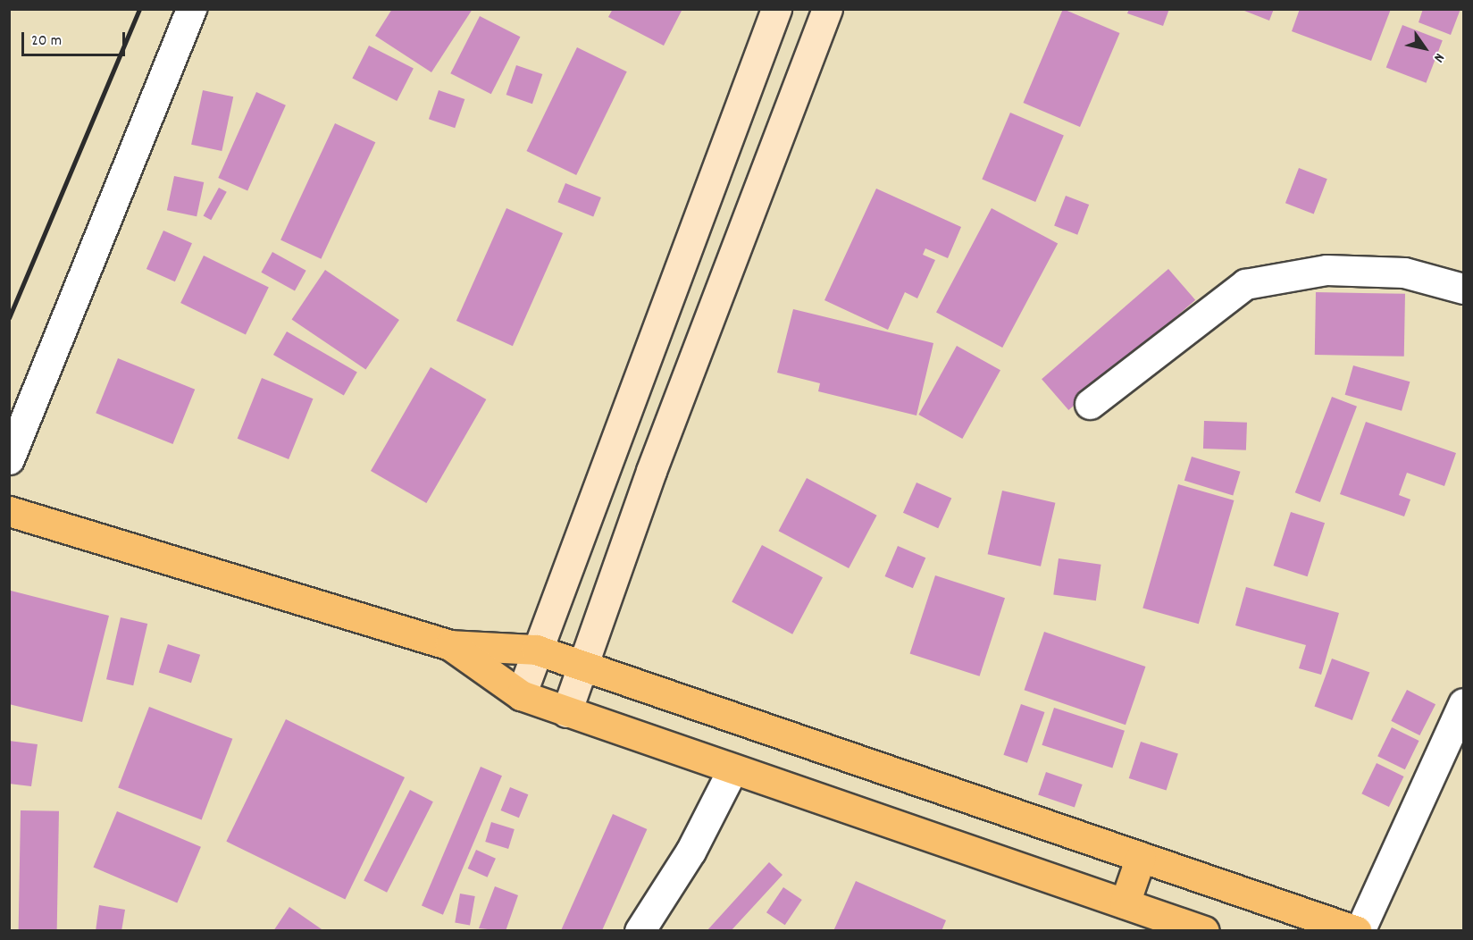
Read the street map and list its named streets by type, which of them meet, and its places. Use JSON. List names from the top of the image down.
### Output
{
  "scale_bar": "20 m",
  "north": "bottom right"
}
